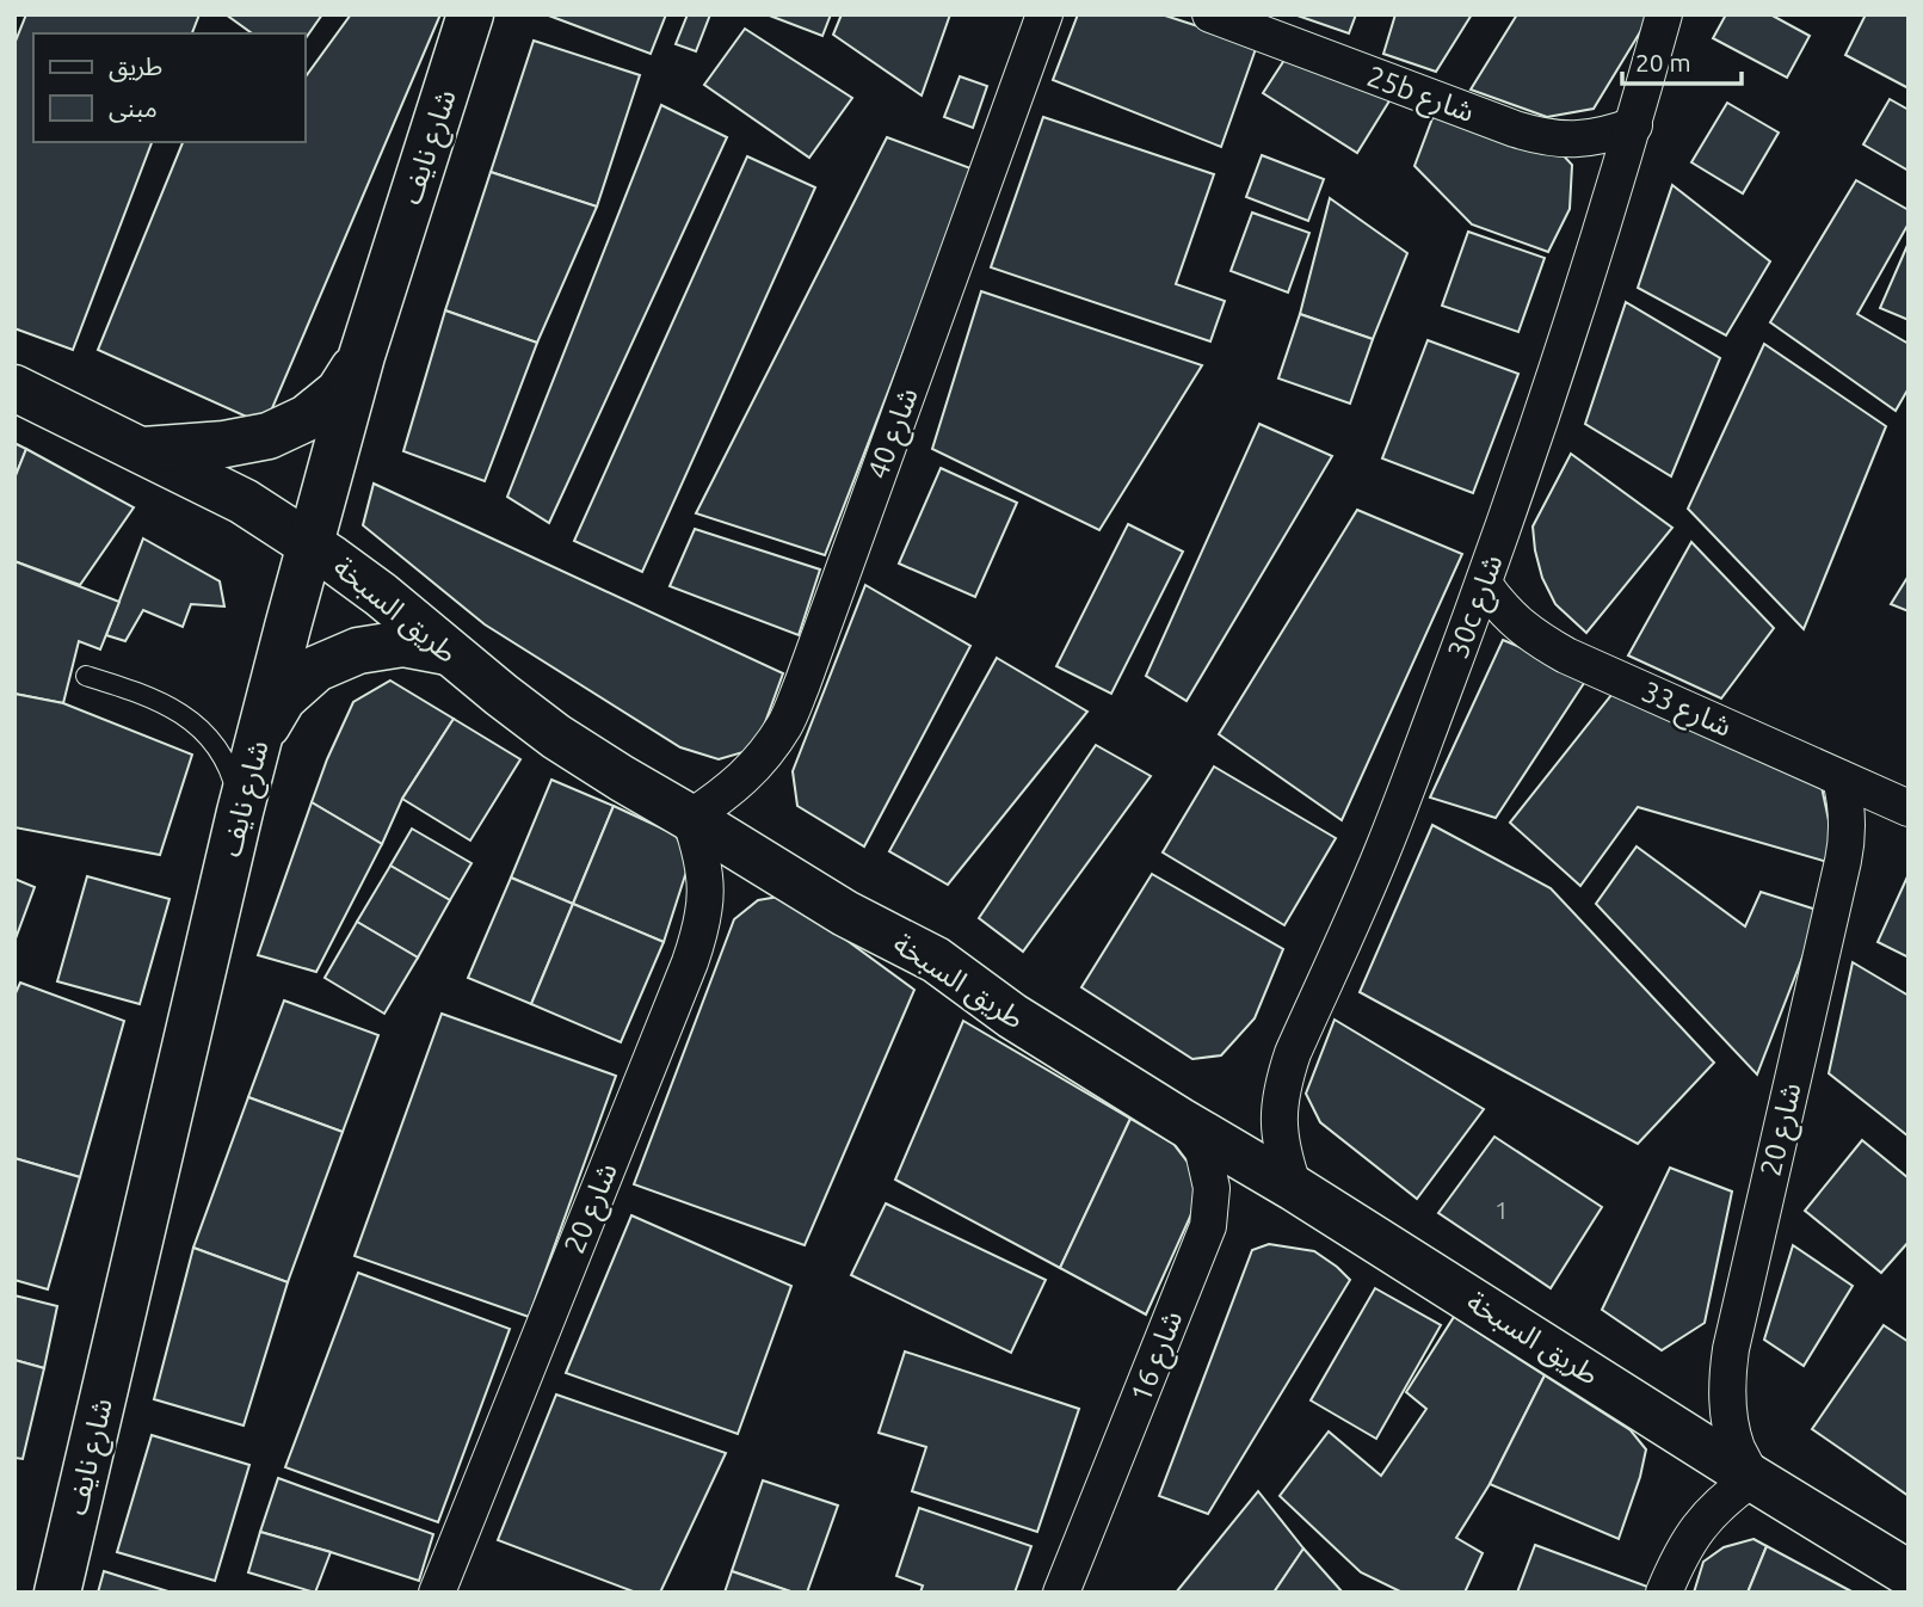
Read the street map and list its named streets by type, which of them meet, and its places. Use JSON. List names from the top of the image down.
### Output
{
  "streets": {
    "street": [
      "25b شارع",
      "شارع نايف",
      "شارع 40",
      "30c شارع",
      "طريق السبخة",
      "شارع 33",
      "شارع 20",
      "شارع 16"
    ]
  },
  "crossings": [
    ["25b شارع", "30c شارع"],
    ["شارع نايف", "طريق السبخة"],
    ["شارع 40", "طريق السبخة"],
    ["شارع 40", "شارع 20"],
    ["30c شارع", "طريق السبخة"],
    ["30c شارع", "شارع 33"],
    ["طريق السبخة", "شارع 20"],
    ["طريق السبخة", "شارع 16"],
    ["شارع 33", "شارع 20"]
  ],
  "house_numbers": ["1"],
  "legend": ["طريق", "مبنى"],
  "scale_bar": "20 m"
}
